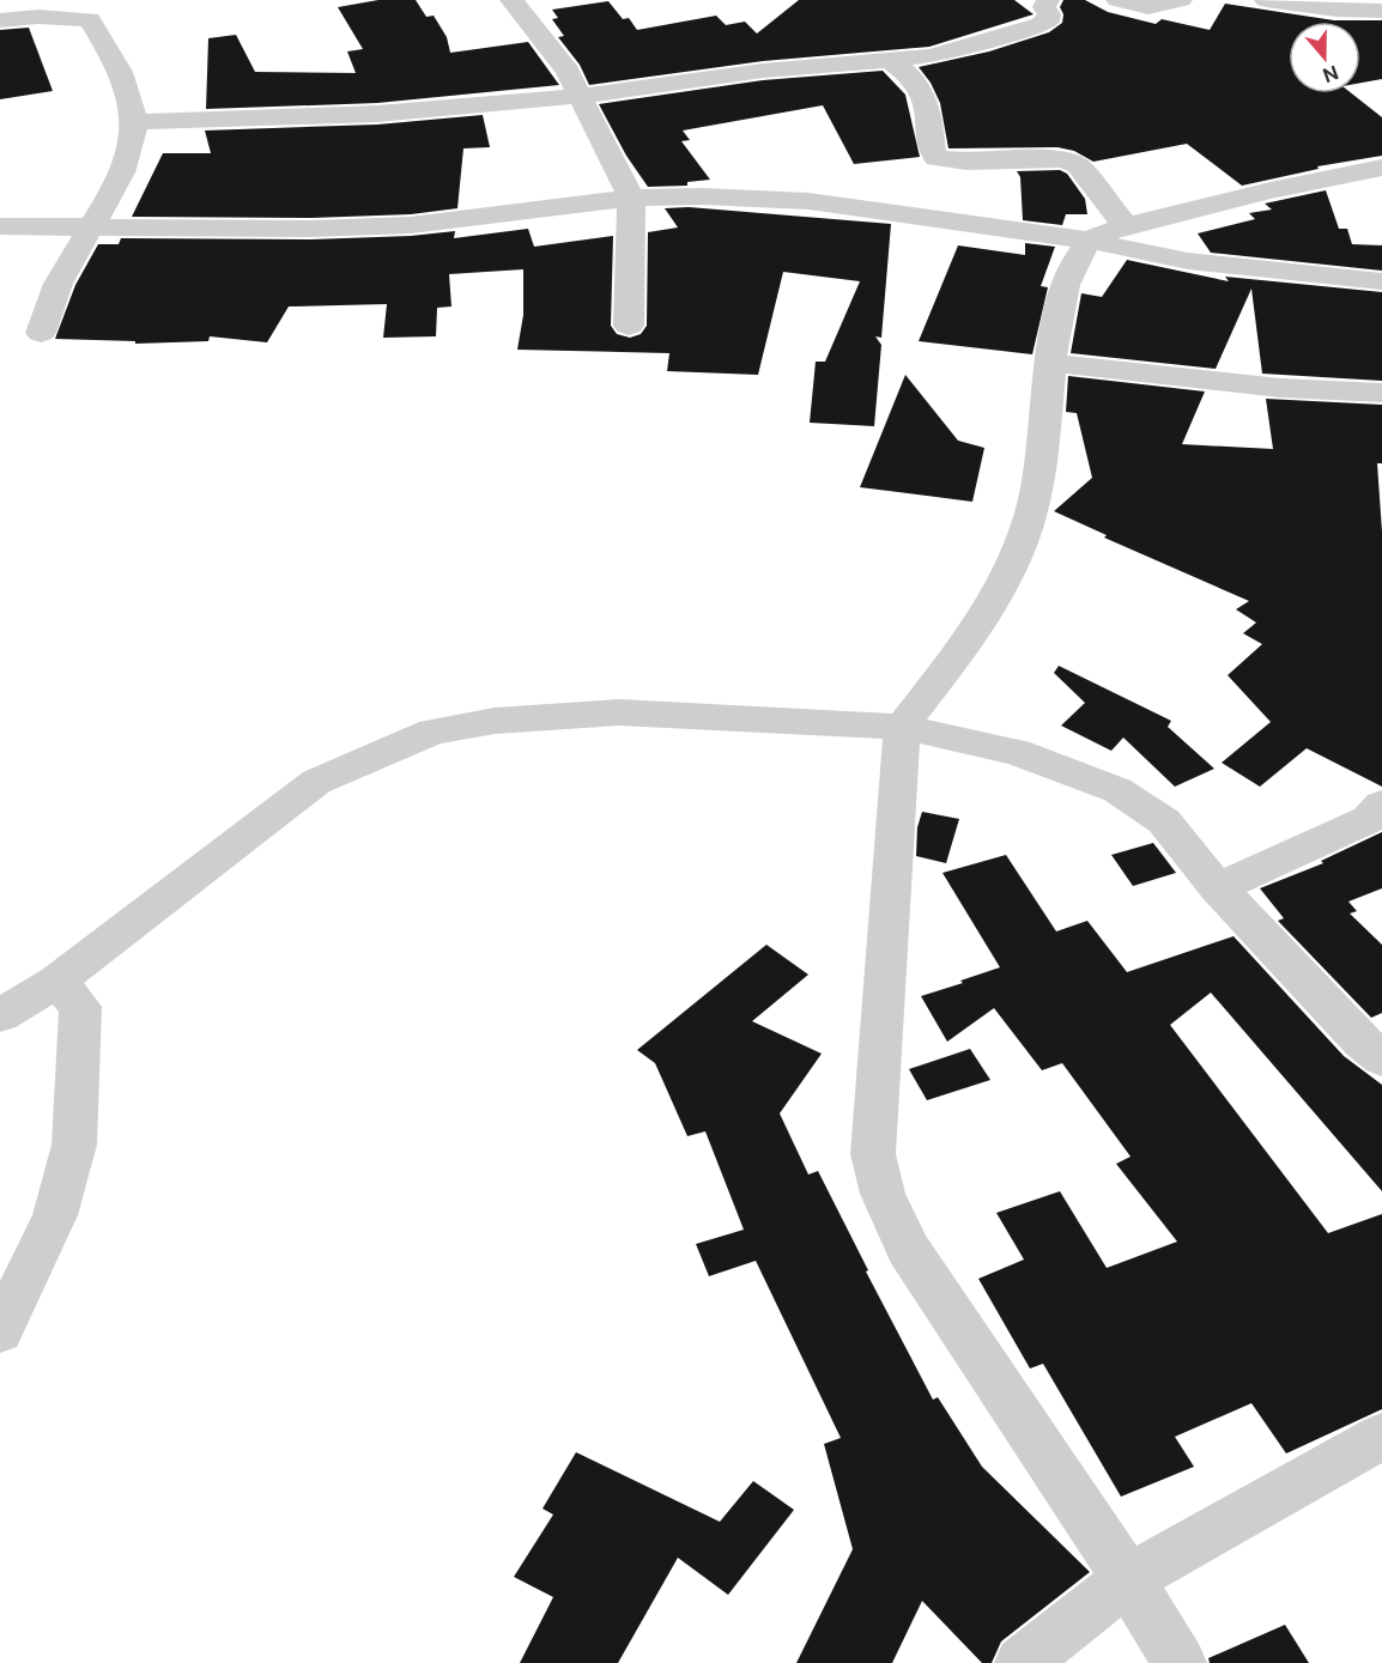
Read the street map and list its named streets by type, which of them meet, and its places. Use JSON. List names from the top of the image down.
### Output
{
  "north": "bottom"
}
